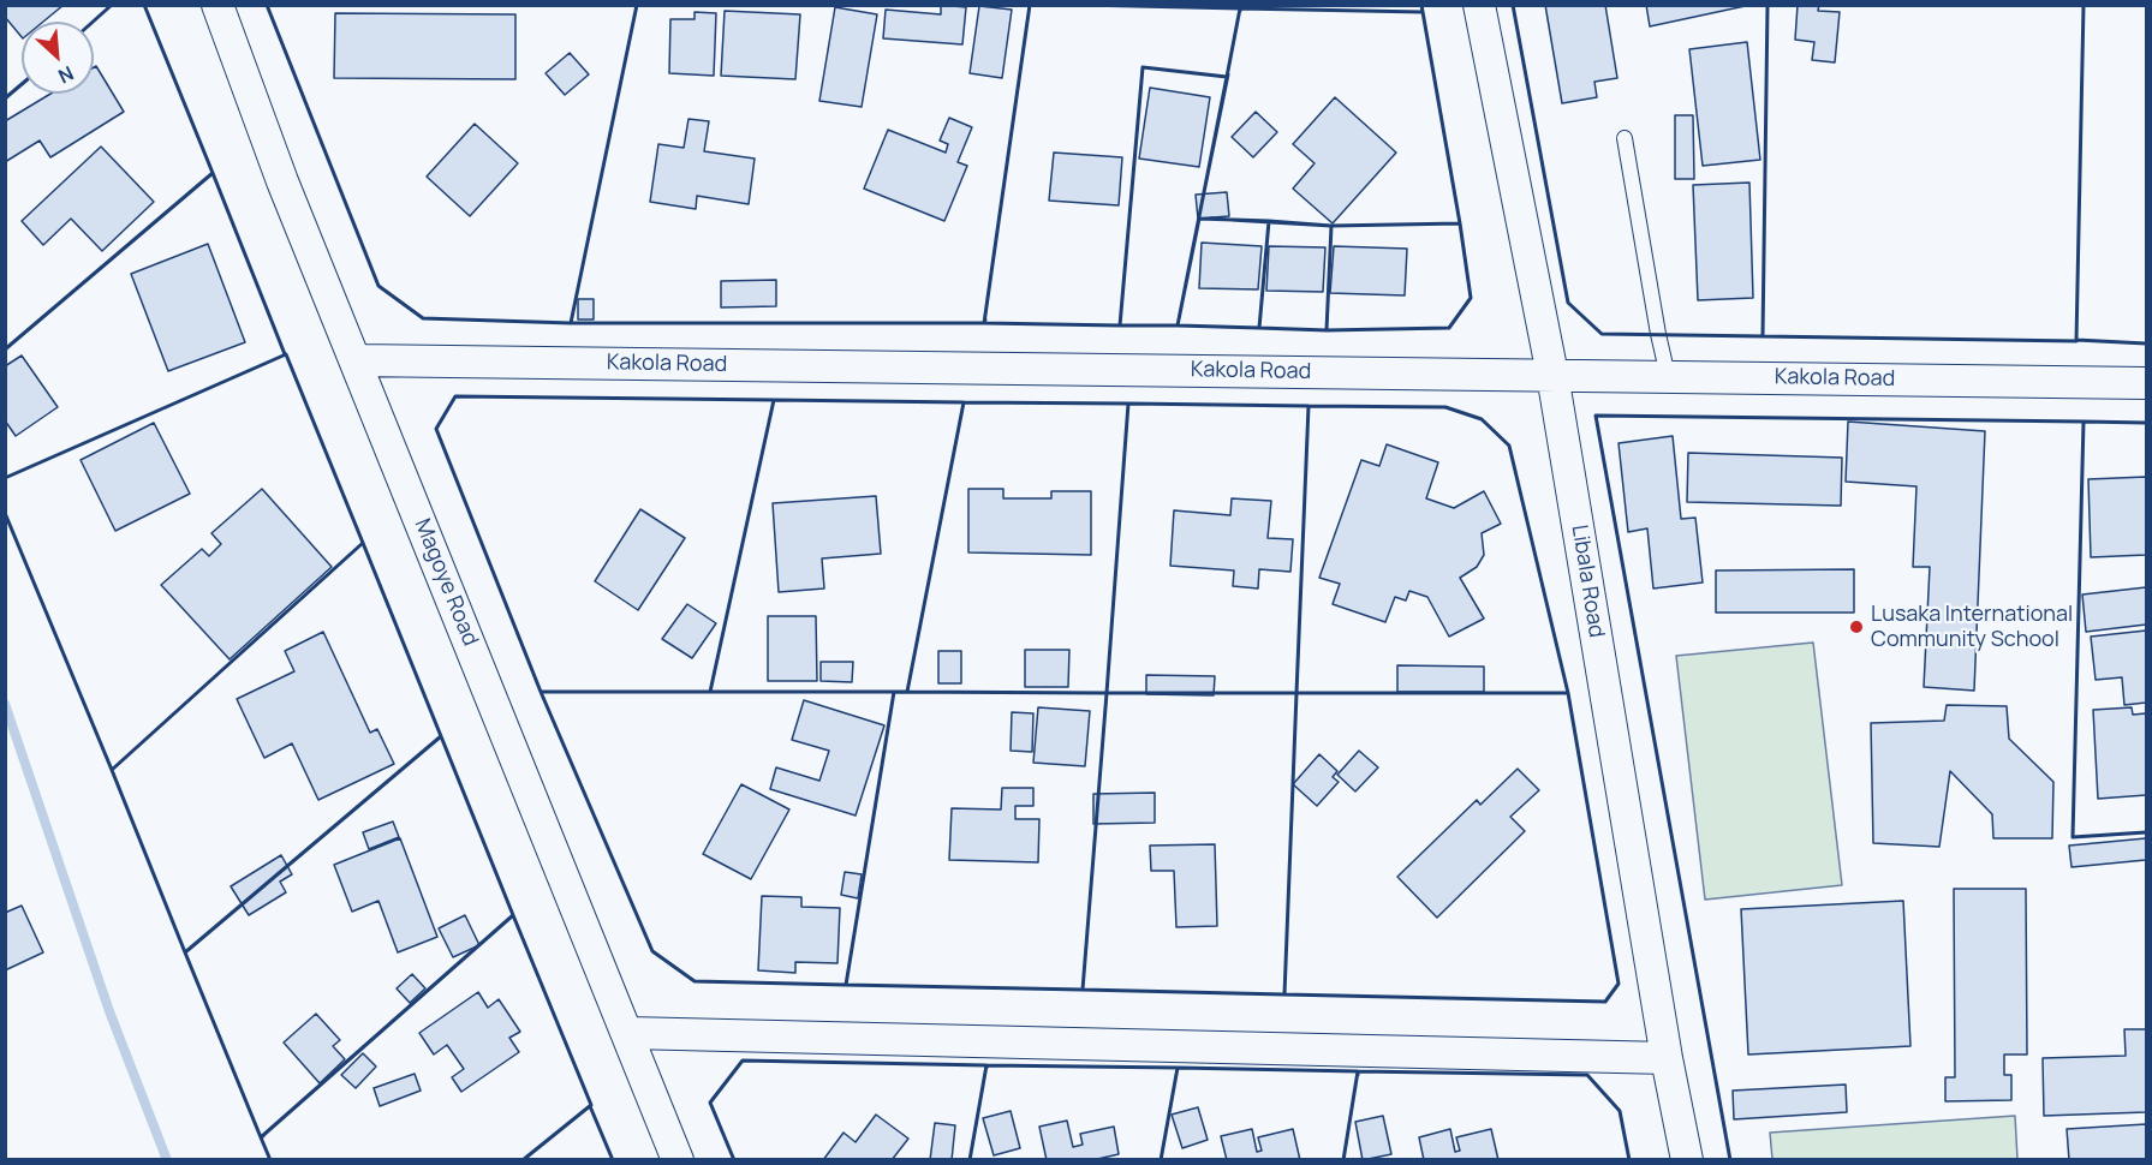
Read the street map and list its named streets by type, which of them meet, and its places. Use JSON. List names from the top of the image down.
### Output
{
  "streets": {
    "street": ["Kakola Road", "Libala Road", "Magoye Road"]
  },
  "crossings": [
    ["Kakola Road", "Libala Road"],
    ["Kakola Road", "Magoye Road"]
  ],
  "places": ["Lusaka International Community School"],
  "north": "bottom right"
}
